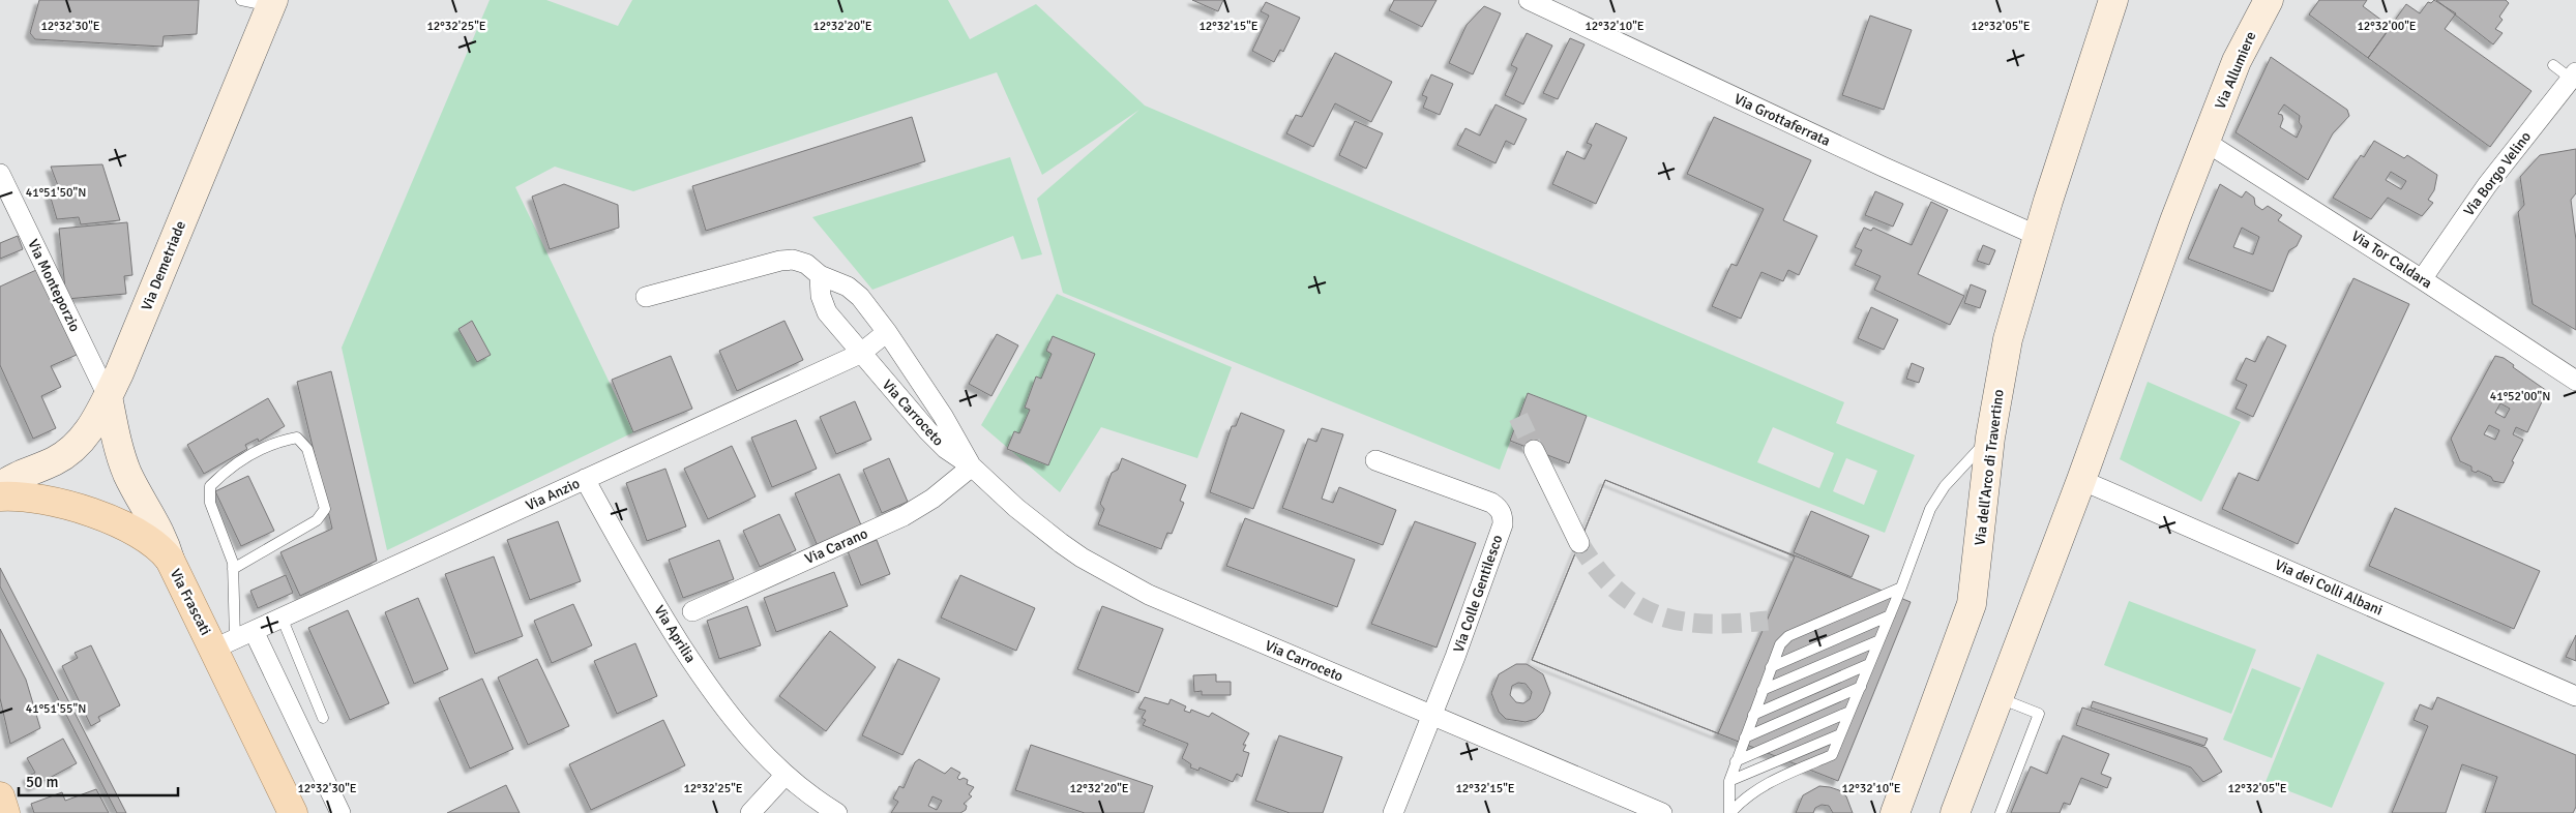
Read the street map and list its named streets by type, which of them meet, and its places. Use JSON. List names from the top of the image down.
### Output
{
  "streets": {
    "main road": [
      "Via Allumiere",
      "Via Demetriade",
      "Via dell'Arco di Travertino",
      "Via Frascati"
    ],
    "street": [
      "Via Grottaferrata",
      "Via Borgo Velino",
      "Via Tor Caldara",
      "Via Monteporzio",
      "Via Carroceto",
      "Via Anzio",
      "Via Carano",
      "Via dei Colli Albani",
      "Via Colle Gentilesco",
      "Via Aprilia"
    ]
  },
  "crossings": [
    ["Via Allumiere", "Via Tor Caldara"],
    ["Via Grottaferrata", "Via dell'Arco di Travertino"],
    ["Via Borgo Velino", "Via Tor Caldara"],
    ["Via Demetriade", "Via Monteporzio"],
    ["Via Carroceto", "Via Anzio"],
    ["Via Carroceto", "Via Carano"],
    ["Via Carroceto", "Via Colle Gentilesco"],
    ["Via Anzio", "Via Frascati"],
    ["Via Anzio", "Via Aprilia"]
  ],
  "scale_bar": "50 m",
  "coordinates": [
    "12°32'30\"E",
    "12°32'25\"E",
    "12°32'20\"E",
    "12°32'15\"E",
    "12°32'10\"E",
    "12°32'05\"E",
    "12°32'00\"E",
    "41°51'50\"N",
    "41°52'00\"N",
    "41°51'55\"N"
  ]
}
